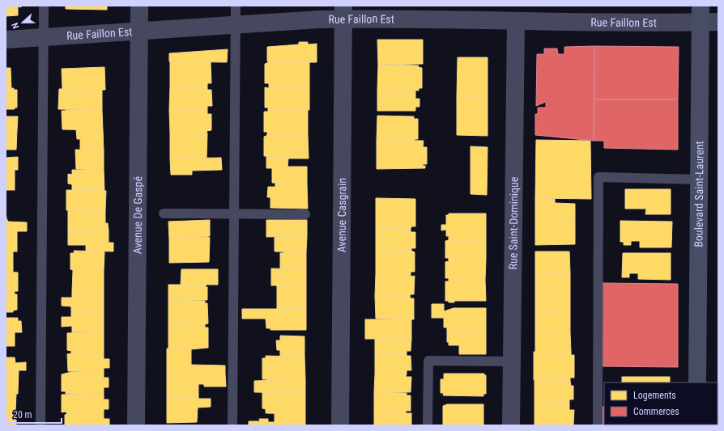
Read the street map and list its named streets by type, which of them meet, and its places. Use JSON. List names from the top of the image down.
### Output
{
  "streets": {
    "main road": ["Boulevard Saint-Laurent"],
    "street": [
      "Rue Faillon Est",
      "Avenue De Gaspé",
      "Avenue Casgrain",
      "Rue Saint-Dominique"
    ]
  },
  "crossings": [
    ["Rue Faillon Est", "Boulevard Saint-Laurent"],
    ["Rue Faillon Est", "Avenue De Gaspé"],
    ["Rue Faillon Est", "Avenue Casgrain"],
    ["Rue Faillon Est", "Rue Saint-Dominique"]
  ],
  "legend": ["Logements", "Commerces"],
  "scale_bar": "20 m",
  "north": "left"
}
